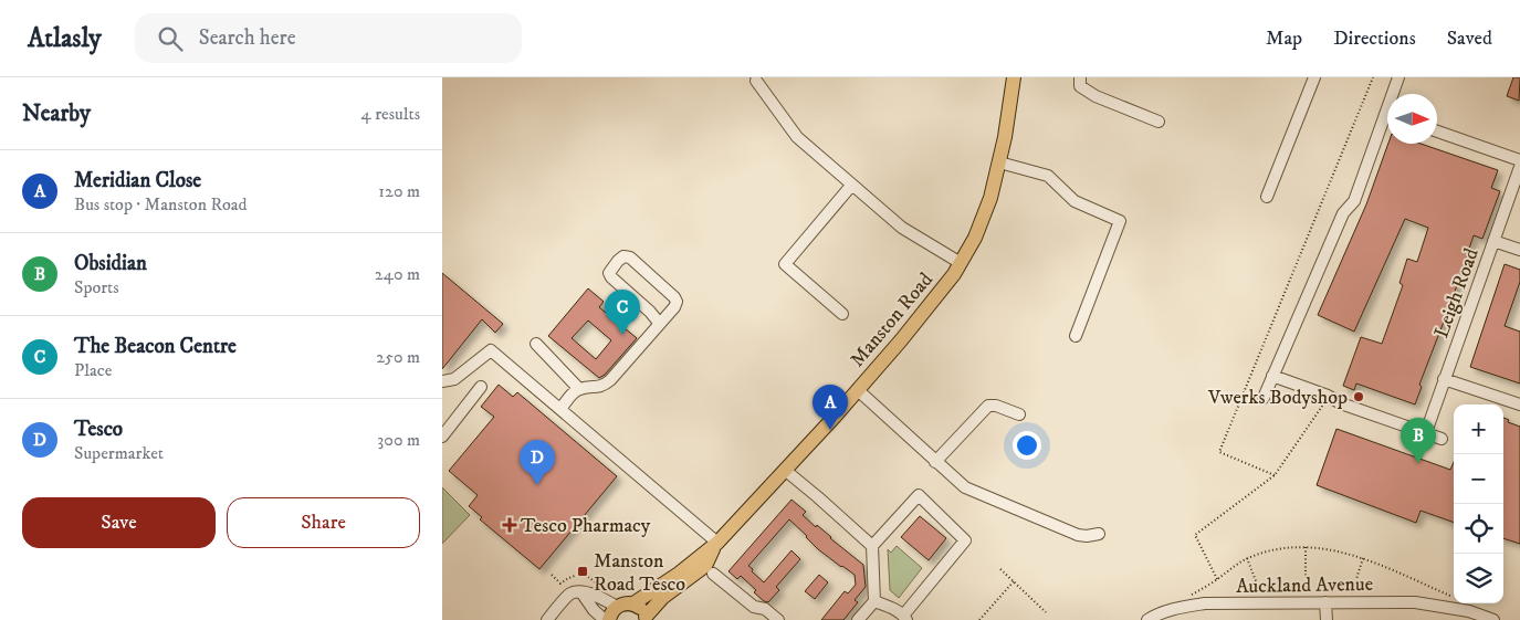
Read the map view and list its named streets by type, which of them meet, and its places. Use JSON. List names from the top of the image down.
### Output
{
  "streets": {
    "main road": ["Manston Road"],
    "street": ["Leigh Road", "Auckland Avenue"]
  },
  "places": {
    "other": ["Vwerks Bodyshop"],
    "health": ["Tesco Pharmacy"],
    "transit": ["Manston Road Tesco"]
  },
  "north": "right",
  "page": {
    "header": "Atlasly",
    "search": "Search here",
    "nav": ["Map", "Directions", "Saved"],
    "heading": ["Nearby", "4 results"],
    "list": [
      {
        "mark": "A",
        "name": "Meridian Close",
        "note": "Bus stop · Manston Road",
        "value": "120 m"
      },
      {
        "mark": "B",
        "name": "Obsidian",
        "note": "Sports",
        "value": "240 m"
      },
      {
        "mark": "C",
        "name": "The Beacon Centre",
        "note": "Place",
        "value": "250 m"
      },
      {
        "mark": "D",
        "name": "Tesco",
        "note": "Supermarket",
        "value": "300 m"
      }
    ],
    "pins": [
      "C",
      "A",
      "B",
      "D"
    ],
    "map_buttons": ["+", "−"],
    "buttons": ["Save", "Share"]
  }
}
